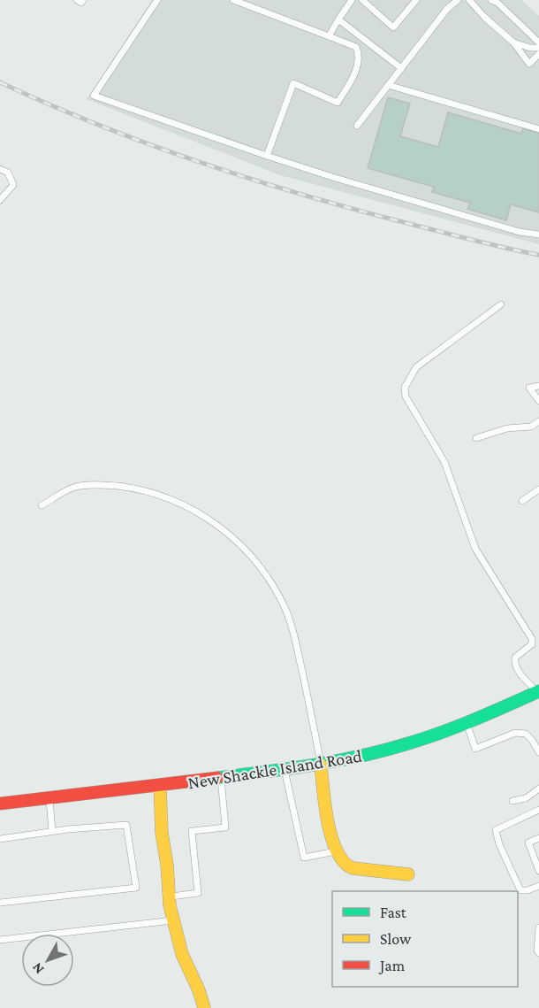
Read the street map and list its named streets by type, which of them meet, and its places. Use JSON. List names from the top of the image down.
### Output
{
  "streets": {
    "main road": ["New Shackle Island Road"]
  },
  "legend": ["Fast", "Slow", "Jam"],
  "north": "bottom left"
}
